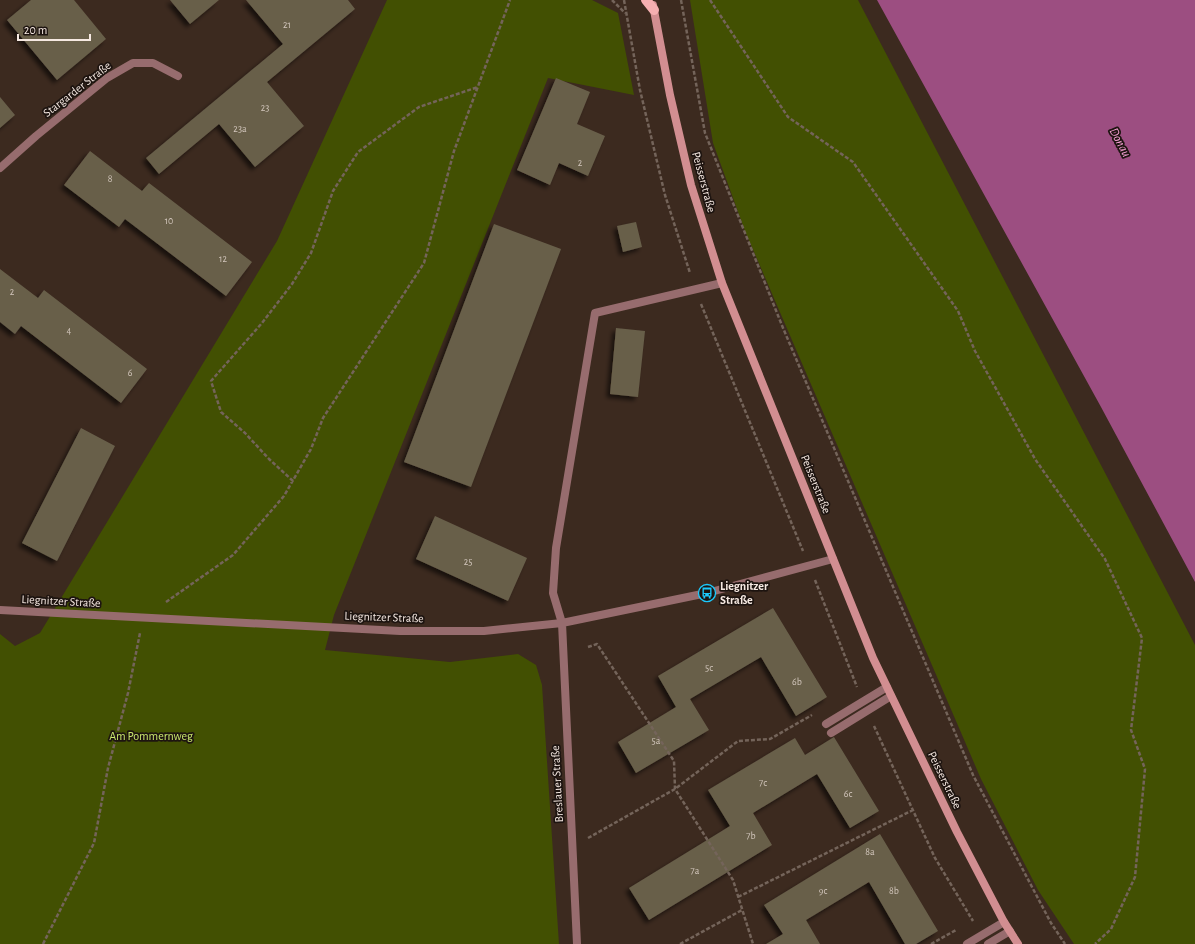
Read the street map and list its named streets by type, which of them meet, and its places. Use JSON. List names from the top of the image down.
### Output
{
  "streets": {
    "street": [
      "Stargarder Straße",
      "Peisserstraße",
      "Liegnitzer Straße",
      "Breslauer Straße"
    ]
  },
  "crossings": [
    ["Peisserstraße", "Liegnitzer Straße"],
    ["Liegnitzer Straße", "Breslauer Straße"]
  ],
  "water": ["Donau"],
  "parks": ["Am Pommernweg"],
  "places": {
    "bus stop": ["Liegnitzer Straße"]
  },
  "house_numbers": [
    "21",
    "23",
    "23a",
    "2",
    "8",
    "10",
    "12",
    "2",
    "4",
    "6",
    "25",
    "5c",
    "6b",
    "5a",
    "7c",
    "6c",
    "7b",
    "8a",
    "7a",
    "9c",
    "8b"
  ],
  "scale_bar": "20 m"
}
